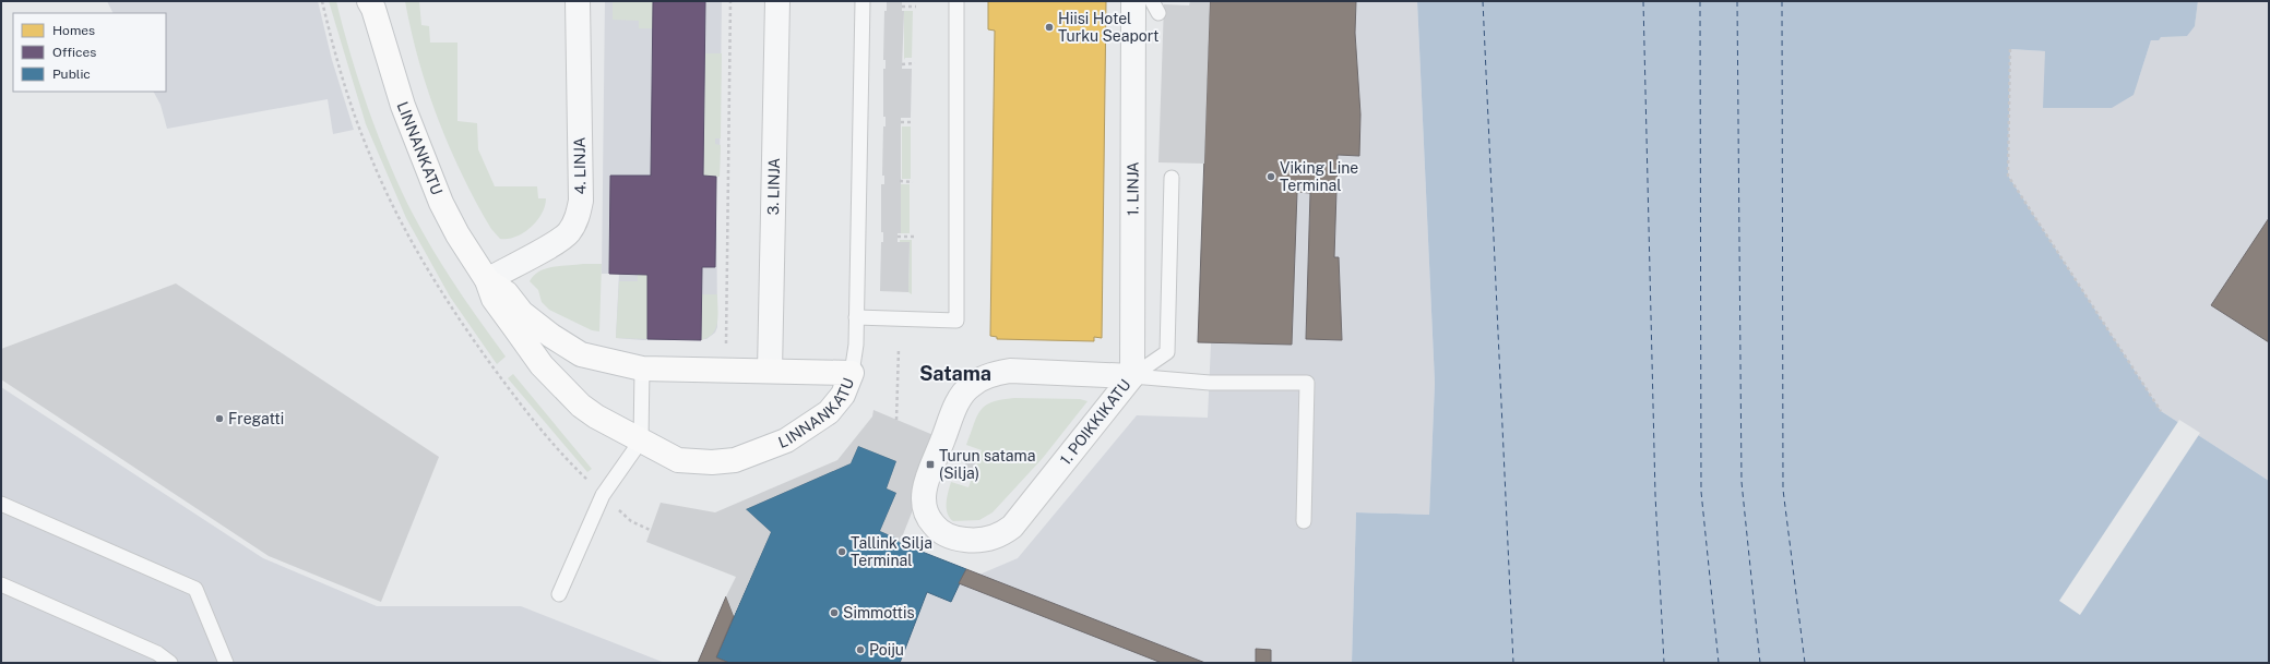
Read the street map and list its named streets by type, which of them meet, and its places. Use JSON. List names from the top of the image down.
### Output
{
  "streets": {
    "main road": ["LINNANKATU"],
    "street": [
      "4. LINJA",
      "3. LINJA",
      "1. LINJA",
      "1. POIKKIKATU"
    ]
  },
  "crossings": [
    ["LINNANKATU", "4. LINJA"],
    ["LINNANKATU", "3. LINJA"],
    ["1. LINJA", "1. POIKKIKATU"]
  ],
  "districts": ["Satama"],
  "places": {
    "other": [
      "Hiisi Hotel Turku Seaport",
      "Viking Line Terminal",
      "Fregatti",
      "Tallink Silja Terminal",
      "Simmottis",
      "Poiju"
    ],
    "transit": ["Turun satama (Silja)"]
  },
  "legend": ["Homes", "Offices", "Public"]
}
